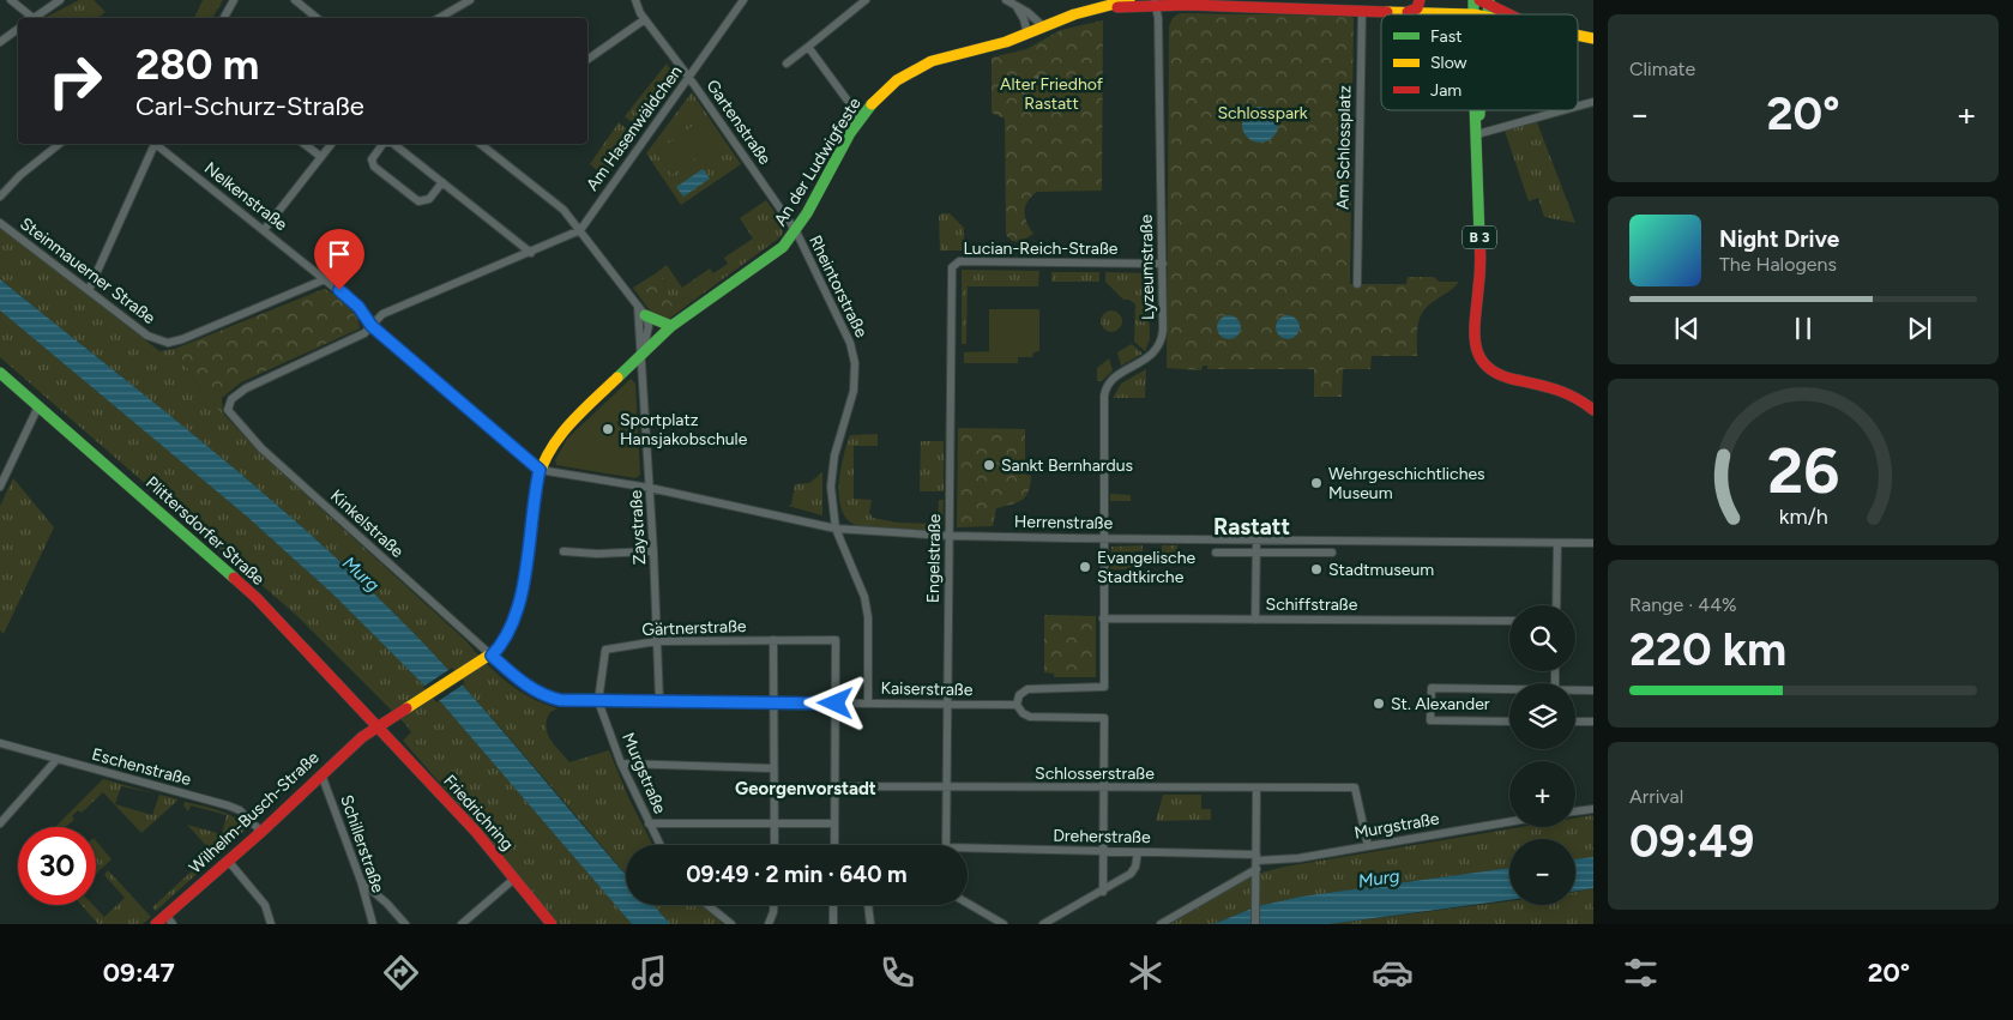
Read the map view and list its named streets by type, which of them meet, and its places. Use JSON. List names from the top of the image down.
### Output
{
  "streets": {
    "street": [
      "Gartenstraße",
      "Am Hasenwäldchen",
      "Am Schlossplatz",
      "An der Ludwigfeste",
      "Nelkenstraße",
      "B 3",
      "Lucian-Reich-Straße",
      "Lyzeumstraße",
      "Steinmauerner Straße",
      "Rheintorstraße",
      "Herrenstraße",
      "Kinkelstraße",
      "Zaystraße",
      "Plittersdorfer Straße",
      "Engelstraße",
      "Schiffstraße",
      "Gärtnerstraße",
      "Kaiserstraße",
      "Eschenstraße",
      "Murgstraße",
      "Schlosserstraße",
      "Wilhelm-Busch-Straße",
      "Friedrichring",
      "Dreherstraße",
      "Schillerstraße"
    ]
  },
  "crossings": [
    ["Gartenstraße", "Am Hasenwäldchen"],
    ["Gartenstraße", "An der Ludwigfeste"],
    ["Gartenstraße", "Rheintorstraße"],
    ["Am Hasenwäldchen", "Nelkenstraße"],
    ["Am Hasenwäldchen", "Kinkelstraße"],
    ["Am Schlossplatz", "An der Ludwigfeste"],
    ["An der Ludwigfeste", "Nelkenstraße"],
    ["An der Ludwigfeste", "B 3"],
    ["An der Ludwigfeste", "Lyzeumstraße"],
    ["An der Ludwigfeste", "Rheintorstraße"],
    ["An der Ludwigfeste", "Herrenstraße"],
    ["An der Ludwigfeste", "Kinkelstraße"],
    ["An der Ludwigfeste", "Zaystraße"],
    ["An der Ludwigfeste", "Kaiserstraße"],
    ["An der Ludwigfeste", "Wilhelm-Busch-Straße"],
    ["Nelkenstraße", "Steinmauerner Straße"],
    ["Nelkenstraße", "Herrenstraße"],
    ["Lucian-Reich-Straße", "Lyzeumstraße"],
    ["Lucian-Reich-Straße", "Engelstraße"],
    ["Lyzeumstraße", "Herrenstraße"],
    ["Lyzeumstraße", "Schiffstraße"],
    ["Lyzeumstraße", "Kaiserstraße"],
    ["Rheintorstraße", "Herrenstraße"],
    ["Rheintorstraße", "Kaiserstraße"],
    ["Herrenstraße", "Zaystraße"],
    ["Herrenstraße", "Engelstraße"],
    ["Kinkelstraße", "Kaiserstraße"],
    ["Kinkelstraße", "Wilhelm-Busch-Straße"],
    ["Zaystraße", "Gärtnerstraße"],
    ["Zaystraße", "Kaiserstraße"],
    ["Plittersdorfer Straße", "Wilhelm-Busch-Straße"],
    ["Plittersdorfer Straße", "Friedrichring"],
    ["Engelstraße", "Kaiserstraße"],
    ["Engelstraße", "Schlosserstraße"],
    ["Gärtnerstraße", "Kaiserstraße"],
    ["Gärtnerstraße", "Murgstraße"],
    ["Kaiserstraße", "Murgstraße"],
    ["Kaiserstraße", "Schlosserstraße"],
    ["Kaiserstraße", "Wilhelm-Busch-Straße"],
    ["Eschenstraße", "Wilhelm-Busch-Straße"],
    ["Murgstraße", "Schlosserstraße"],
    ["Murgstraße", "Dreherstraße"],
    ["Wilhelm-Busch-Straße", "Friedrichring"],
    ["Wilhelm-Busch-Straße", "Schillerstraße"]
  ],
  "districts": ["Rastatt", "Georgenvorstadt"],
  "water": ["Murg"],
  "parks": ["Alter Friedhof Rastatt", "Schlosspark"],
  "places": [
    "Sportplatz Hansjakobschule",
    "Sankt Bernhardus",
    "Wehrgeschichtliches Museum",
    "Evangelische Stadtkirche",
    "Stadtmuseum",
    "St. Alexander"
  ],
  "legend": ["Fast", "Slow", "Jam"],
  "page": {
    "tile": [
      "Climate",
      ["Range · 44%", "220 km"],
      ["Arrival", "09:49"]
    ],
    "turn": ["280 m", "Carl-Schurz-Straße"],
    "heat": ["−", "20°", "+"],
    "song": ["Night Drive", "The Halogens"],
    "map_buttons": ["+", "−"],
    "limit": "30",
    "trip": "09:49 · 2 min · 640 m",
    "tabs": ["09:47", "20°"],
    "gauge": ["26", "km/h"]
  }
}
